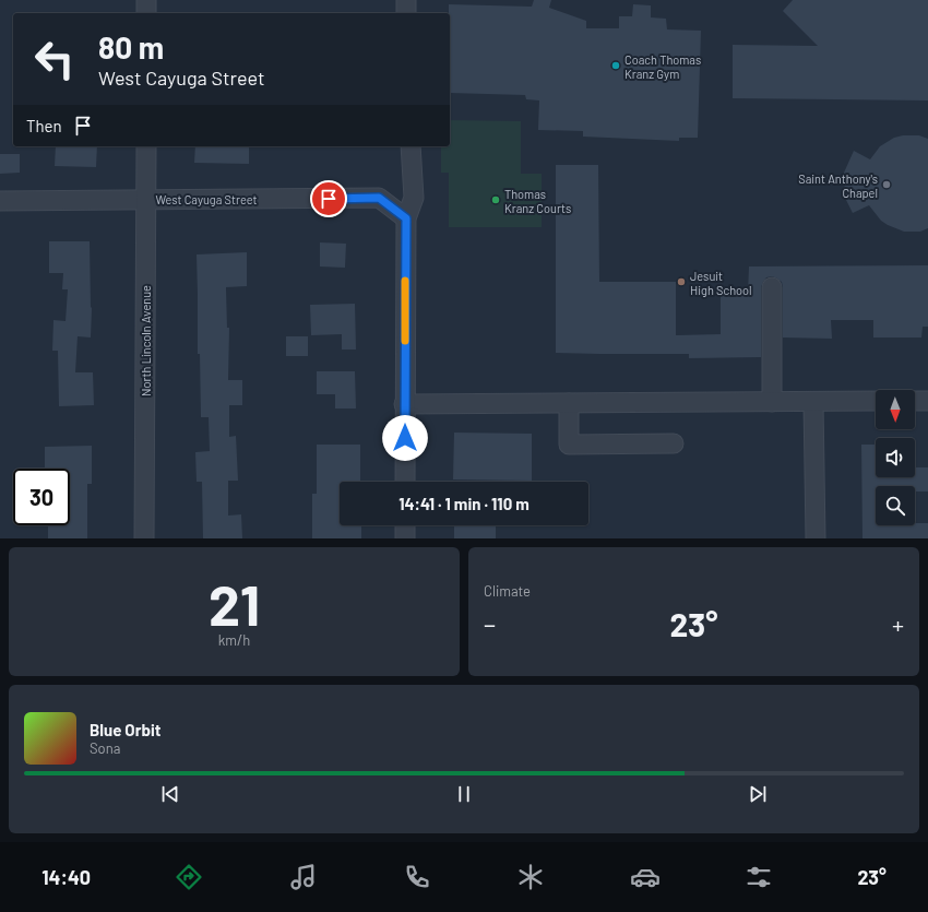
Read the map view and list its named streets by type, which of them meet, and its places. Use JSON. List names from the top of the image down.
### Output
{
  "streets": {
    "street": ["West Cayuga Street", "North Lincoln Avenue"]
  },
  "crossings": [
    ["West Cayuga Street", "North Lincoln Avenue"]
  ],
  "places": [
    "Coach Thomas Kranz Gym",
    "Saint Anthony's Chapel",
    "Thomas Kranz Courts",
    "Jesuit High School"
  ],
  "north": "bottom",
  "page": {
    "turn": ["80 m", "West Cayuga Street"],
    "then": "Then",
    "limit": "30",
    "trip": "14:41 · 1 min · 110 m",
    "tile": [
      ["21", "km/h"],
      "Climate"
    ],
    "heat": ["−", "23°", "+"],
    "song": ["Blue Orbit", "Sona"],
    "tabs": ["14:40", "23°"]
  }
}
